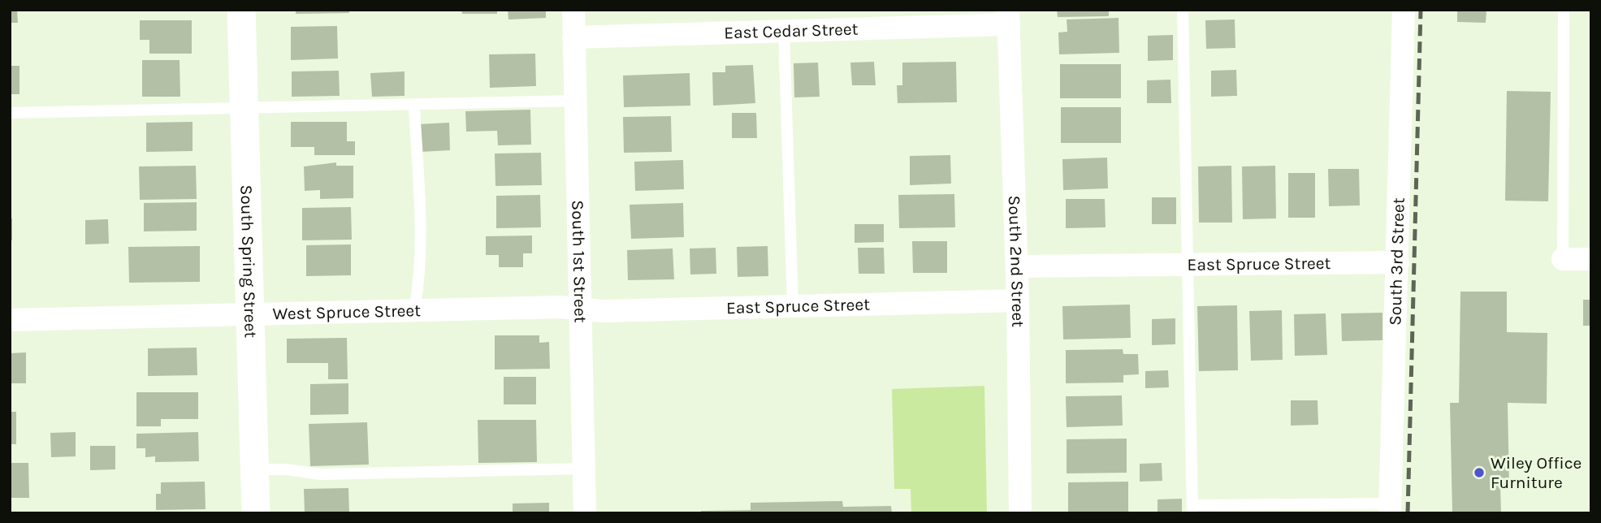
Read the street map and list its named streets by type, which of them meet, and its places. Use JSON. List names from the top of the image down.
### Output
{
  "streets": {
    "street": [
      "East Cedar Street",
      "South Spring Street",
      "South 1st Street",
      "South 2nd Street",
      "South 3rd Street",
      "East Spruce Street",
      "West Spruce Street"
    ]
  },
  "crossings": [
    ["East Cedar Street", "South 1st Street"],
    ["East Cedar Street", "South 2nd Street"],
    ["South Spring Street", "West Spruce Street"],
    ["South 1st Street", "East Spruce Street"],
    ["South 1st Street", "West Spruce Street"],
    ["South 2nd Street", "East Spruce Street"],
    ["South 3rd Street", "East Spruce Street"],
    ["East Spruce Street", "West Spruce Street"]
  ],
  "places": ["Wiley Office Furniture"]
}
